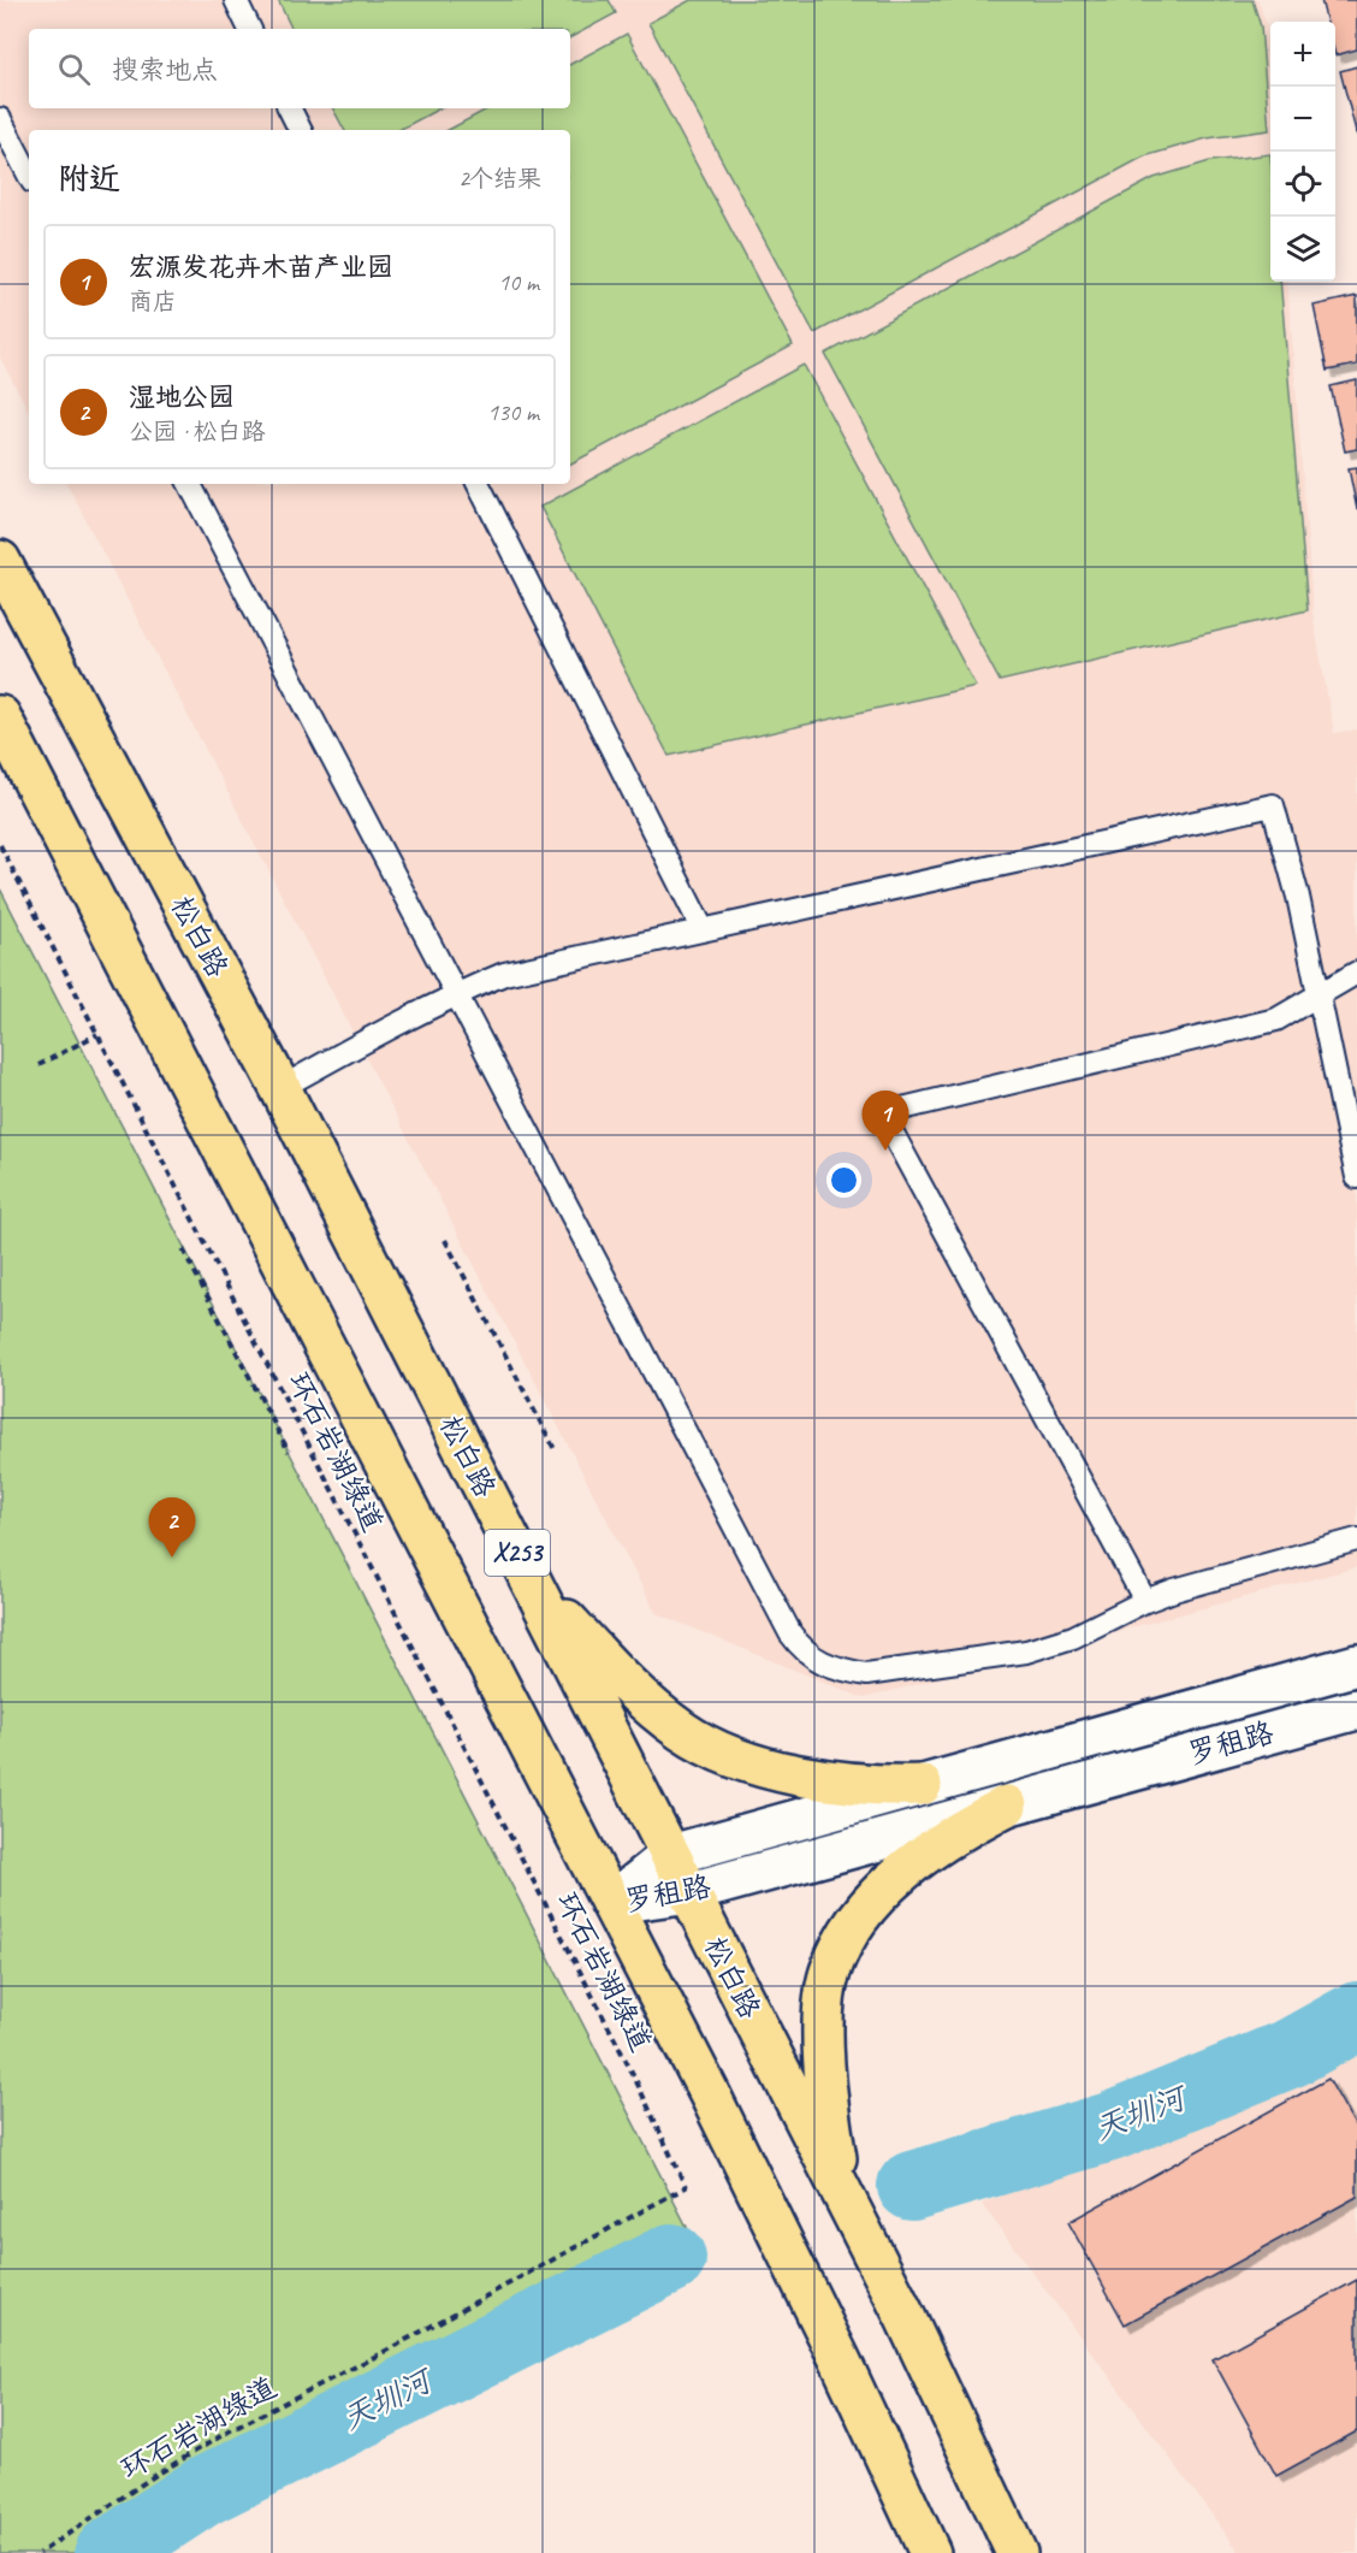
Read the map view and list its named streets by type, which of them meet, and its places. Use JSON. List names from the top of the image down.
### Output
{
  "streets": {
    "main road": ["松白路", "X253"],
    "street": ["罗租路"],
    "path": ["环石岩湖绿道"]
  },
  "crossings": [
    ["松白路", "罗租路"],
    ["X253", "罗租路"]
  ],
  "water": ["天圳河"],
  "page": {
    "map_buttons": ["+", "−"],
    "search": "搜索地点",
    "heading": ["附近", "2个结果"],
    "list": [
      {
        "mark": "1",
        "name": "宏源发花卉木苗产业园",
        "note": "商店",
        "value": "10 m"
      },
      {
        "mark": "2",
        "name": "湿地公园",
        "note": "公园 · 松白路",
        "value": "130 m"
      }
    ],
    "pins": ["1", "2"]
  }
}
